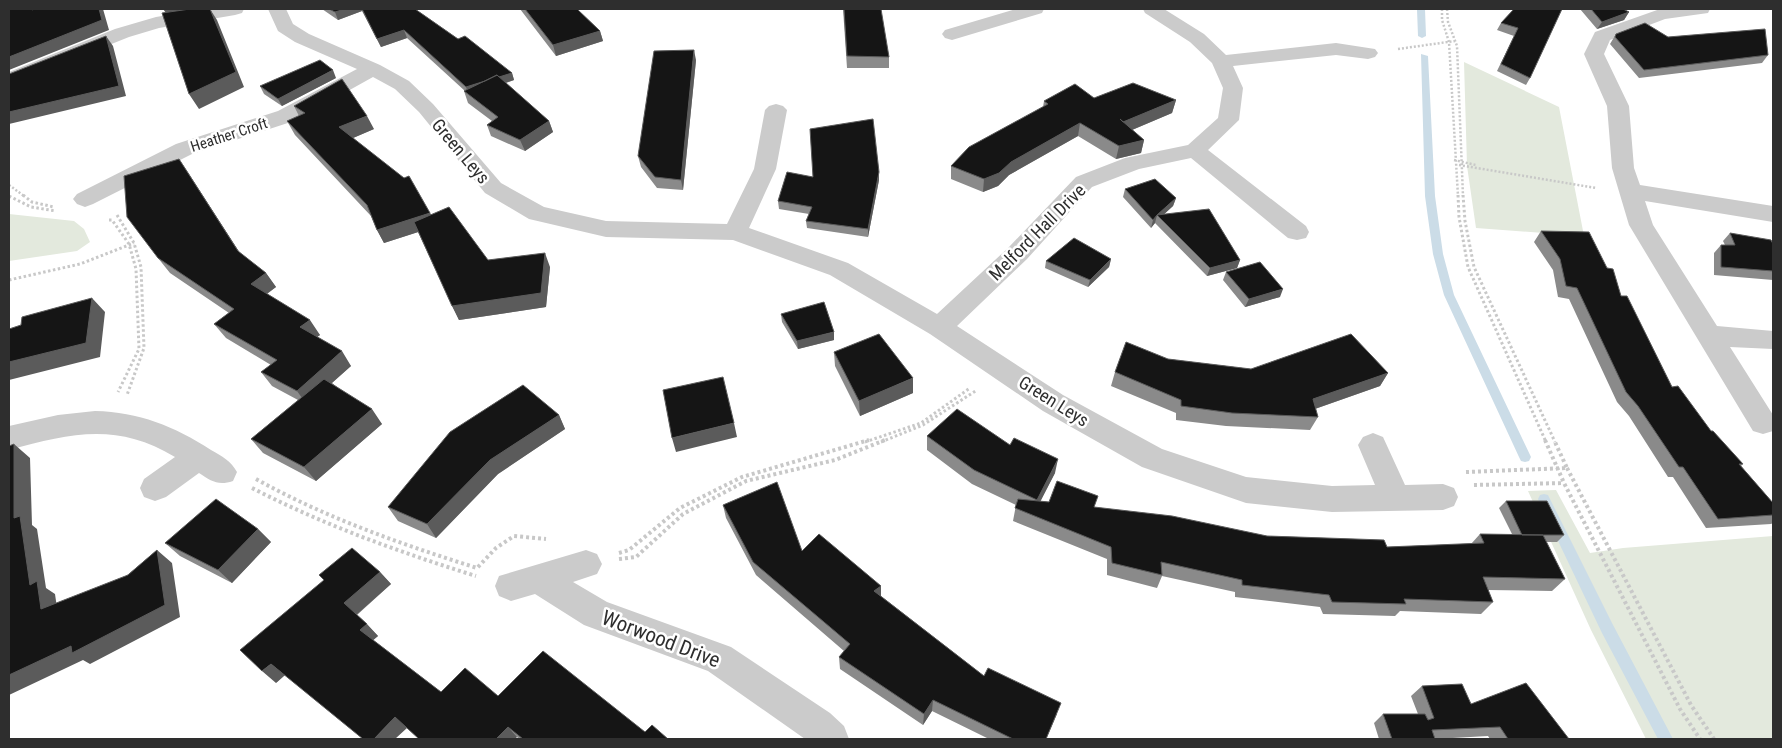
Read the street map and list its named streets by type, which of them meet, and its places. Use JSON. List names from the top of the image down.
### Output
{
  "streets": {
    "street": [
      "Heather Croft",
      "Green Leys",
      "Melford Hall Drive",
      "Worwood Drive"
    ]
  },
  "crossings": [
    ["Heather Croft", "Green Leys"],
    ["Green Leys", "Melford Hall Drive"]
  ]
}
